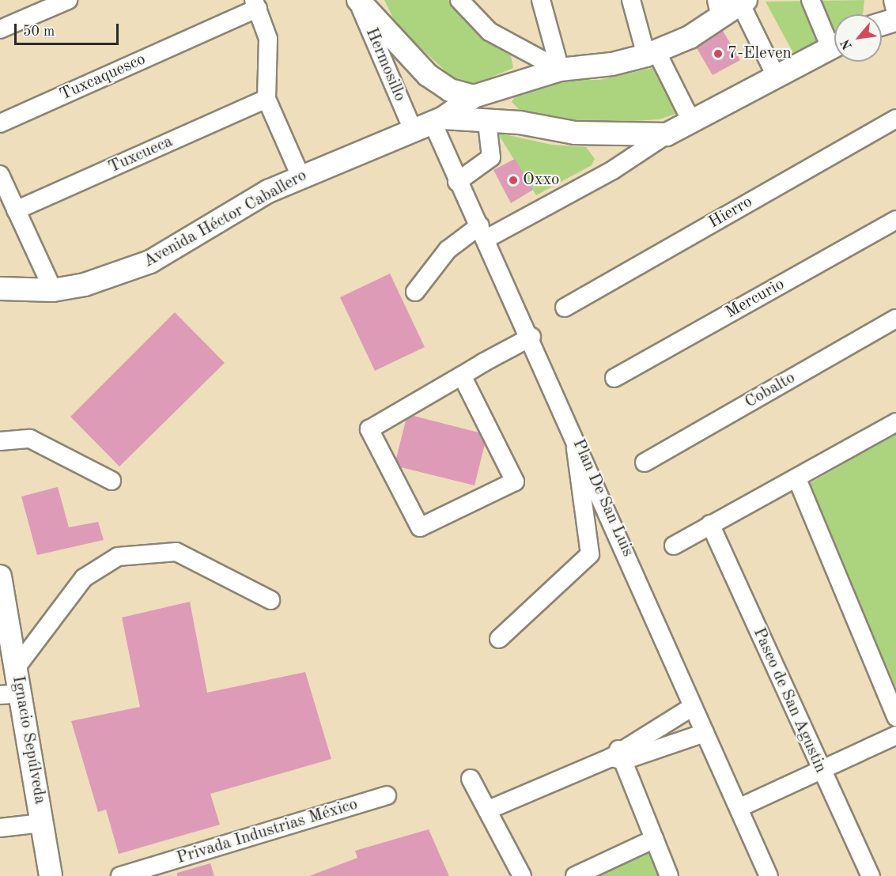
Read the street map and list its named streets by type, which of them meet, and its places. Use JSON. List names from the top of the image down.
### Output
{
  "streets": {
    "main road": ["Avenida Héctor Caballero", "Ignacio Sepúlveda"],
    "street": [
      "Hermosillo",
      "Tuxcaquesco",
      "Tuxcueca",
      "Hierro",
      "Mercurio",
      "Cobalto",
      "Plan De San Luis",
      "Paseo de San Agustin",
      "Privada Industrias México"
    ]
  },
  "crossings": [
    ["Hermosillo", "Avenida Héctor Caballero"],
    ["Hermosillo", "Plan De San Luis"],
    ["Avenida Héctor Caballero", "Plan De San Luis"]
  ],
  "places": ["7-Eleven", "Oxxo"],
  "scale_bar": "50 m",
  "north": "bottom left"
}
